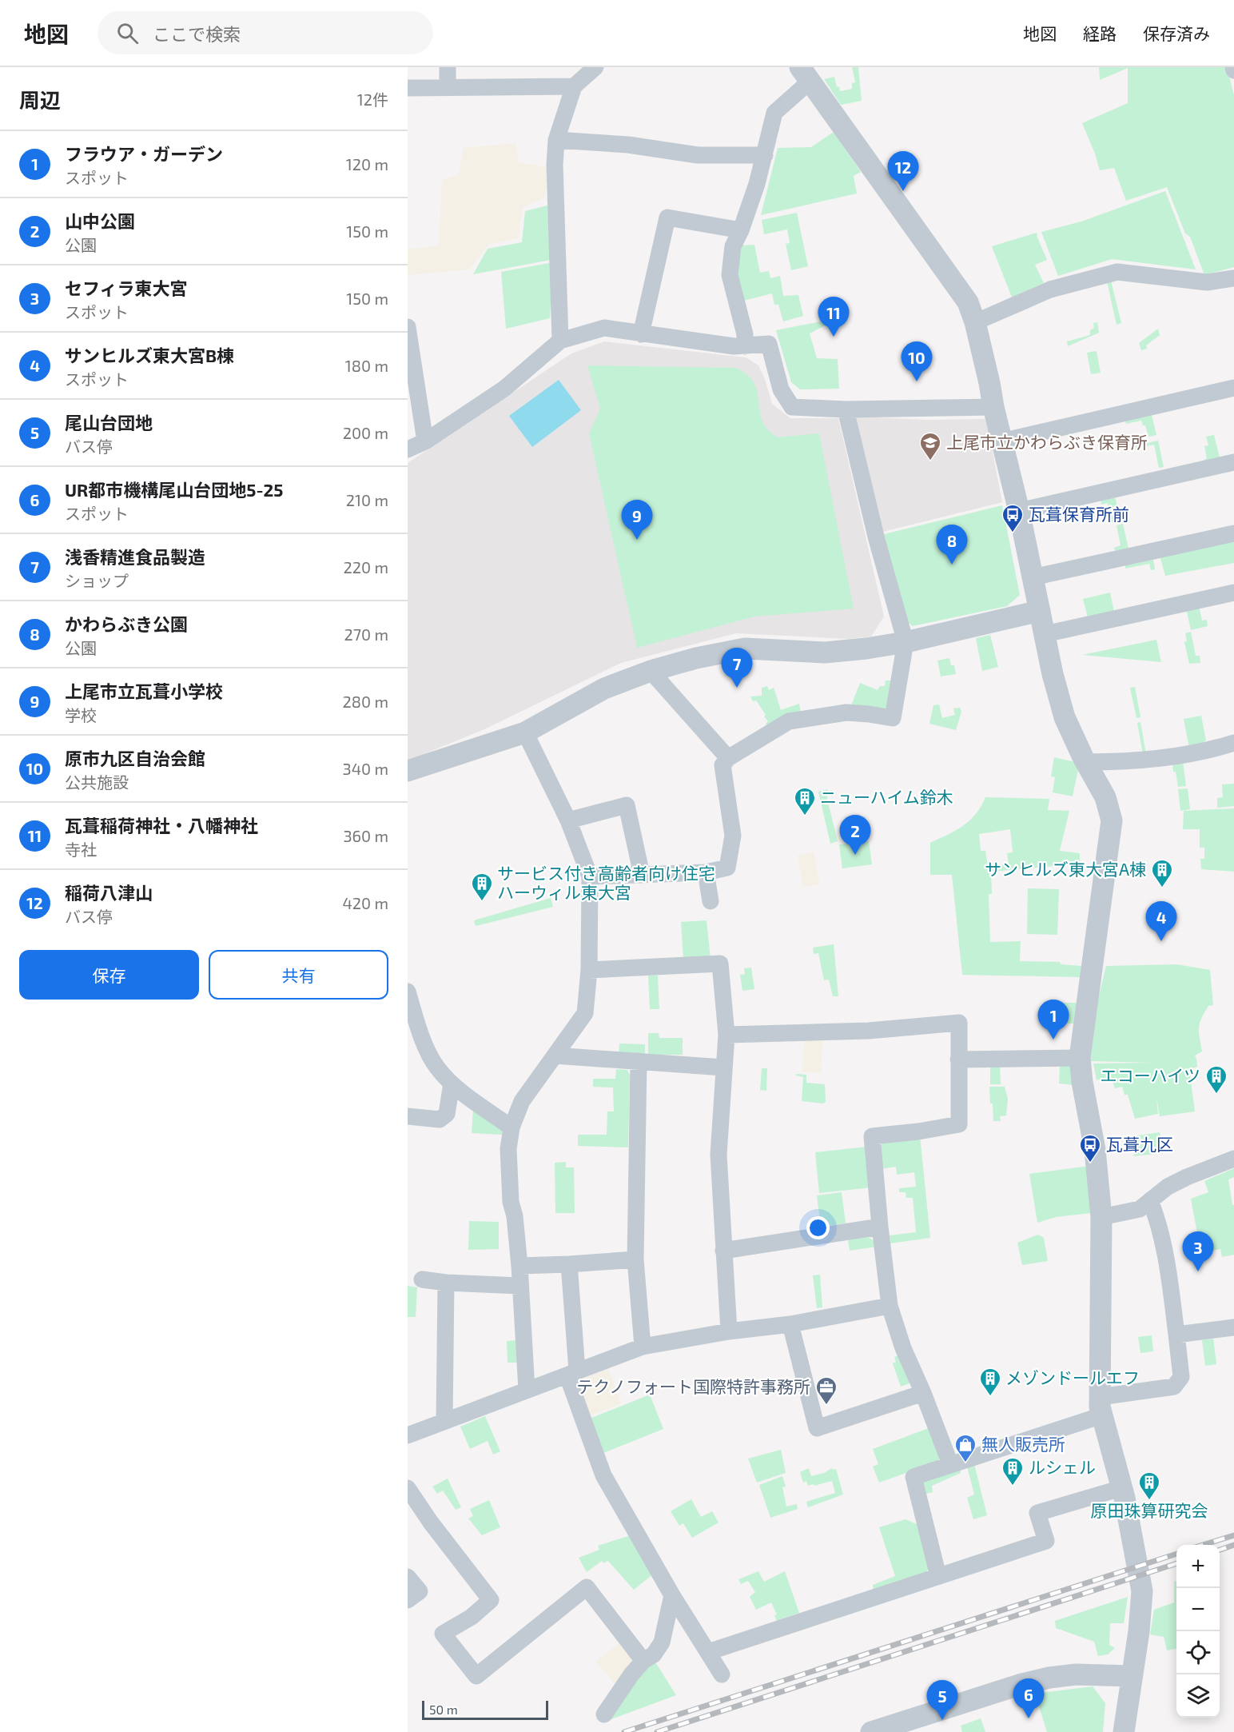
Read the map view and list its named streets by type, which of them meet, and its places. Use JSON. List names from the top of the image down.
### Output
{
  "places": {
    "school or university": ["上尾市立かわらぶき保育所"],
    "bus stop": ["瓦葺保育所前", "瓦葺九区"],
    "building": [
      "ニューハイム鈴木",
      "サンヒルズ東大宮A棟",
      "サービス付き高齢者向け住宅 ハーウィル東大宮",
      "エコーハイツ",
      "メゾンドールエフ",
      "ルシェル",
      "原田珠算研究会"
    ],
    "office": ["テクノフォート国際特許事務所"],
    "shop": ["無人販売所"]
  },
  "scale_bar": "50 m",
  "page": {
    "header": "地図",
    "search": "ここで検索",
    "nav": ["地図", "経路", "保存済み"],
    "heading": ["周辺", "12件"],
    "list": [
      {
        "mark": "1",
        "name": "フラウア・ガーデン",
        "note": "スポット",
        "value": "120 m"
      },
      {
        "mark": "2",
        "name": "山中公園",
        "note": "公園",
        "value": "150 m"
      },
      {
        "mark": "3",
        "name": "セフィラ東大宮",
        "note": "スポット",
        "value": "150 m"
      },
      {
        "mark": "4",
        "name": "サンヒルズ東大宮B棟",
        "note": "スポット",
        "value": "180 m"
      },
      {
        "mark": "5",
        "name": "尾山台団地",
        "note": "バス停",
        "value": "200 m"
      },
      {
        "mark": "6",
        "name": "UR都市機構尾山台団地5-25",
        "note": "スポット",
        "value": "210 m"
      },
      {
        "mark": "7",
        "name": "浅香精進食品製造",
        "note": "ショップ",
        "value": "220 m"
      },
      {
        "mark": "8",
        "name": "かわらぶき公園",
        "note": "公園",
        "value": "270 m"
      },
      {
        "mark": "9",
        "name": "上尾市立瓦葺小学校",
        "note": "学校",
        "value": "280 m"
      },
      {
        "mark": "10",
        "name": "原市九区自治会館",
        "note": "公共施設",
        "value": "340 m"
      },
      {
        "mark": "11",
        "name": "瓦葺稲荷神社・八幡神社",
        "note": "寺社",
        "value": "360 m"
      },
      {
        "mark": "12",
        "name": "稲荷八津山",
        "note": "バス停",
        "value": "420 m"
      }
    ],
    "pins": [
      "12",
      "11",
      "10",
      "9",
      "8",
      "7",
      "2",
      "4",
      "1",
      "3",
      "6",
      "5"
    ],
    "buttons": ["保存", "共有"],
    "map_buttons": ["+", "−"],
    "scale": "50 m"
  }
}
